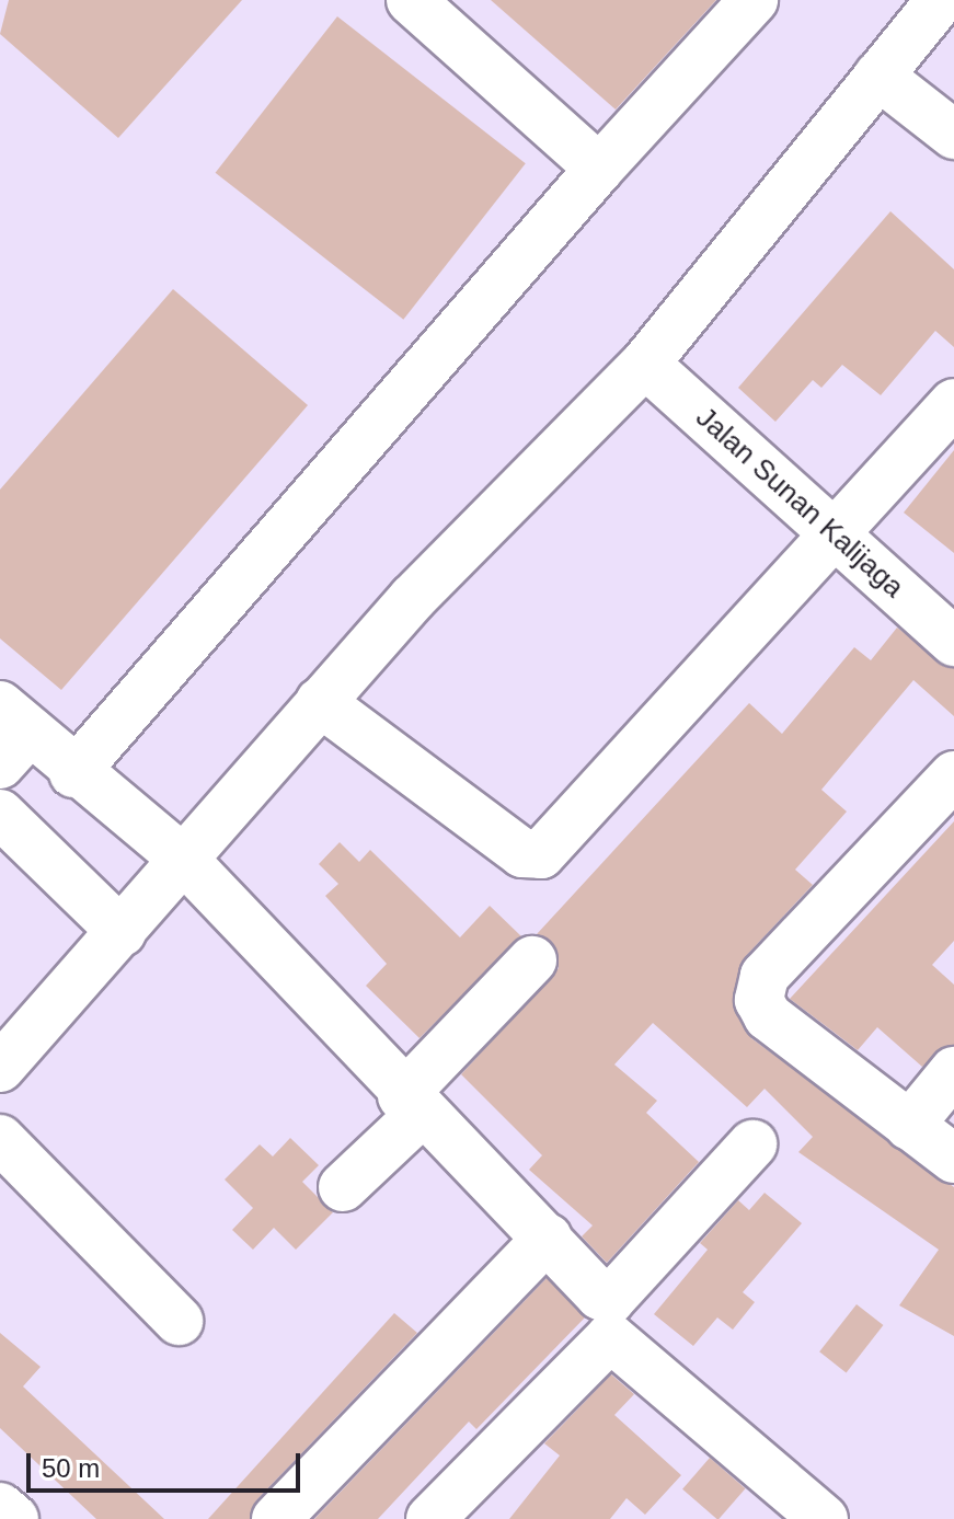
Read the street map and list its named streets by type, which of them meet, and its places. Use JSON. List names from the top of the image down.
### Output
{
  "streets": {
    "street": ["Jalan Sunan Kalijaga"]
  },
  "scale_bar": "50 m"
}
